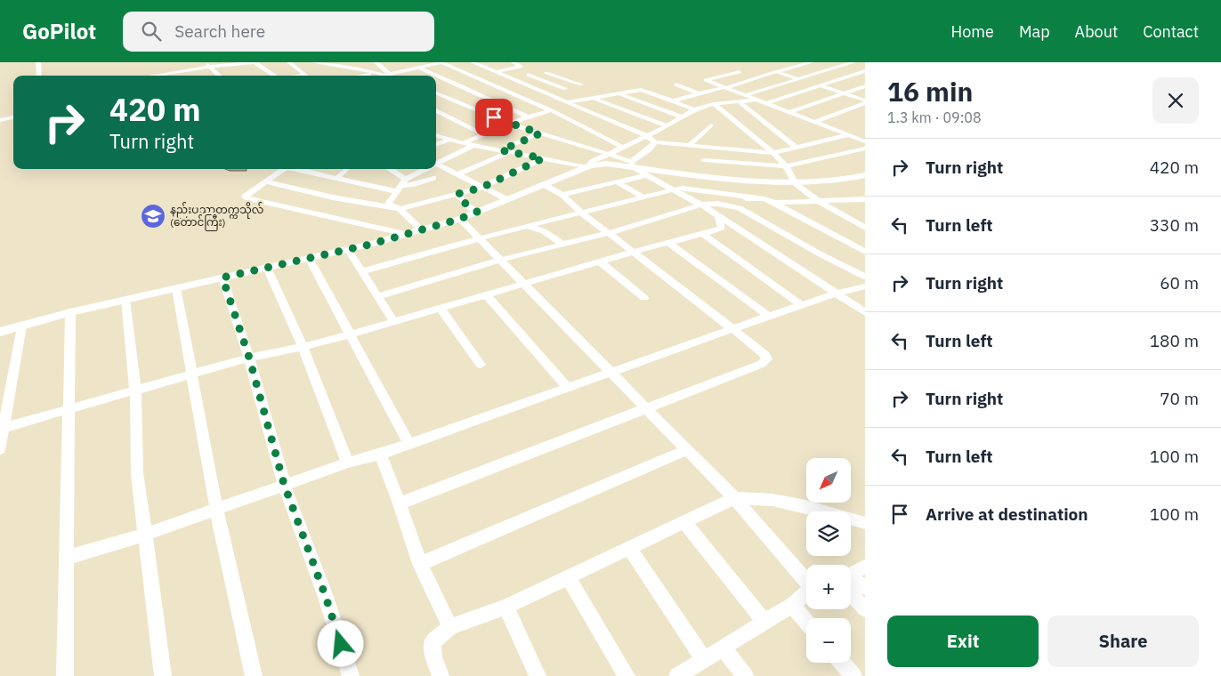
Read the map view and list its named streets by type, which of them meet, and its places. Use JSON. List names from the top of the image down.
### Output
{
  "places": {
    "school or university": ["နည်းပညာတက္ကသိုလ် (တောင်ကြီး)"]
  },
  "north": "bottom left",
  "page": {
    "header": "GoPilot",
    "search": "Search here",
    "nav": [
      "Home",
      "Map",
      "About",
      "Contact"
    ],
    "heading": ["16 min", "1.3 km · 09:08"],
    "turn": ["420 m", "Turn right"],
    "list": [
      {
        "name": "Turn right",
        "value": "420 m"
      },
      {
        "name": "Turn left",
        "value": "330 m"
      },
      {
        "name": "Turn right",
        "value": "60 m"
      },
      {
        "name": "Turn left",
        "value": "180 m"
      },
      {
        "name": "Turn right",
        "value": "70 m"
      },
      {
        "name": "Turn left",
        "value": "100 m"
      },
      {
        "name": "Arrive at destination",
        "value": "100 m"
      }
    ],
    "map_buttons": ["+", "−"],
    "buttons": ["Exit", "Share"]
  }
}
